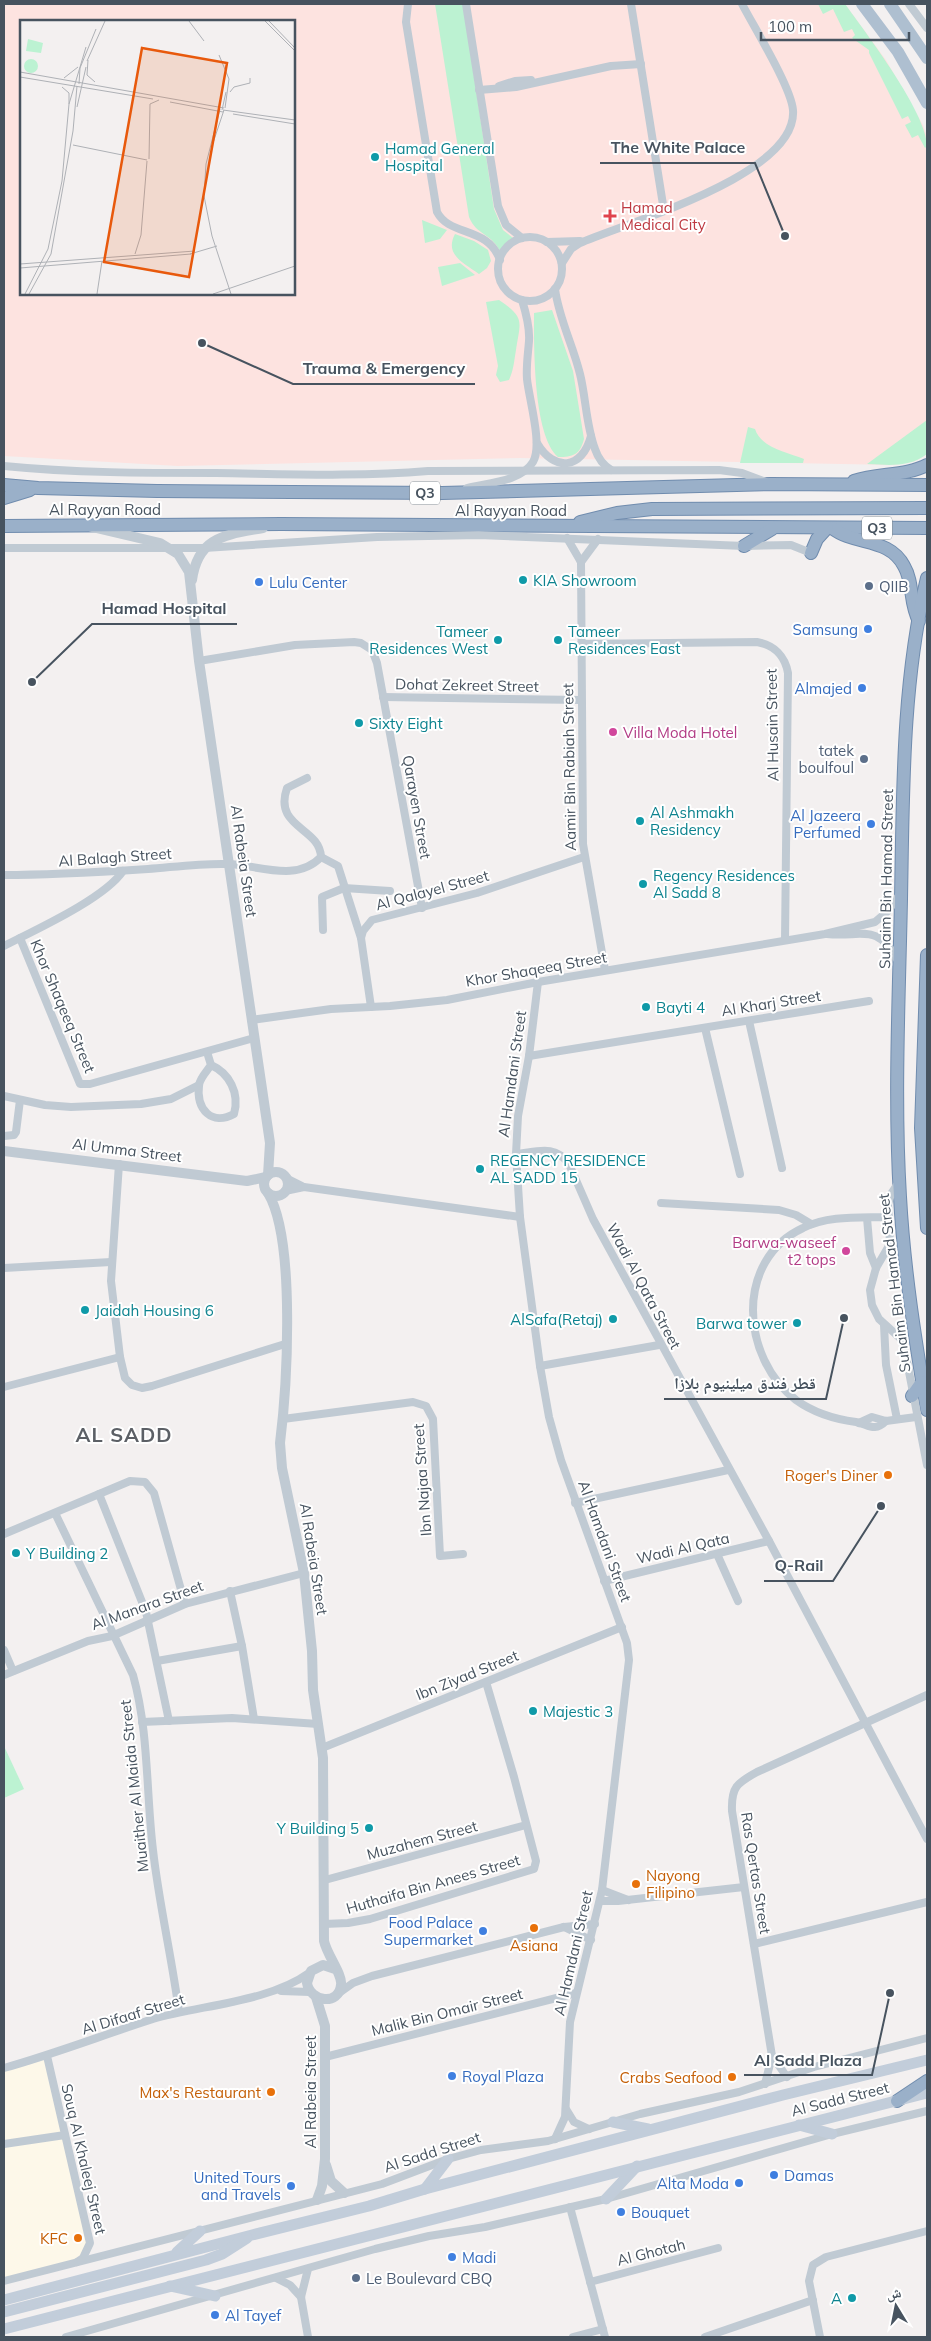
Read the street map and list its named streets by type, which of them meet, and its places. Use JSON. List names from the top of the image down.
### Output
{
  "streets": {
    "highway": ["Q3", "Al Rayyan Road", "Suhaim Bin Hamad Street"],
    "main road": ["Al Sadd Street"],
    "street": [
      "Dohat Zekreet Street",
      "Al Husain Street",
      "Aamir Bin Rabiah Street",
      "Qarayen Street",
      "Al Balagh Street",
      "Al Rabeia Street",
      "Al Qalayel Street",
      "Khor Shaqeeq Street",
      "Al Kharj Street",
      "Al Hamdani Street",
      "Al Umma Street",
      "Wadi Al Qata Street",
      "Ibn Najaa Street",
      "Wadi Al Qata",
      "Al Manara Street",
      "Ibn Ziyad Street",
      "Muaither Al Maida Street",
      "Muzahem Street",
      "Ras Qertas Street",
      "Huthaifa Bin Anees Street",
      "Malik Bin Omair Street",
      "Al Difaaf Street",
      "Souq Al Khaleej Street",
      "Al Ghotah"
    ]
  },
  "crossings": [
    ["Al Rayyan Road", "Aamir Bin Rabiah Street"],
    ["Al Rayyan Road", "Al Rabeia Street"],
    ["Dohat Zekreet Street", "Aamir Bin Rabiah Street"],
    ["Dohat Zekreet Street", "Qarayen Street"],
    ["Al Husain Street", "Aamir Bin Rabiah Street"],
    ["Al Husain Street", "Khor Shaqeeq Street"],
    ["Aamir Bin Rabiah Street", "Al Qalayel Street"],
    ["Aamir Bin Rabiah Street", "Khor Shaqeeq Street"],
    ["Qarayen Street", "Al Rabeia Street"],
    ["Qarayen Street", "Al Qalayel Street"],
    ["Al Balagh Street", "Al Rabeia Street"],
    ["Al Rabeia Street", "Khor Shaqeeq Street"],
    ["Al Rabeia Street", "Al Umma Street"],
    ["Al Rabeia Street", "Ibn Najaa Street"],
    ["Al Rabeia Street", "Al Manara Street"],
    ["Al Rabeia Street", "Ibn Ziyad Street"],
    ["Al Rabeia Street", "Muzahem Street"],
    ["Al Rabeia Street", "Huthaifa Bin Anees Street"],
    ["Al Rabeia Street", "Malik Bin Omair Street"],
    ["Al Rabeia Street", "Al Difaaf Street"],
    ["Al Rabeia Street", "Al Sadd Street"],
    ["Suhaim Bin Hamad Street", "Khor Shaqeeq Street"],
    ["Khor Shaqeeq Street", "Al Hamdani Street"],
    ["Al Kharj Street", "Al Hamdani Street"],
    ["Al Hamdani Street", "Wadi Al Qata Street"],
    ["Al Hamdani Street", "Wadi Al Qata"],
    ["Al Hamdani Street", "Ibn Ziyad Street"],
    ["Al Hamdani Street", "Malik Bin Omair Street"],
    ["Al Hamdani Street", "Al Sadd Street"],
    ["Wadi Al Qata Street", "Wadi Al Qata"],
    ["Wadi Al Qata Street", "Ras Qertas Street"],
    ["Al Manara Street", "Muaither Al Maida Street"],
    ["Ibn Ziyad Street", "Huthaifa Bin Anees Street"],
    ["Muaither Al Maida Street", "Al Difaaf Street"],
    ["Muzahem Street", "Huthaifa Bin Anees Street"],
    ["Ras Qertas Street", "Al Sadd Street"],
    ["Al Difaaf Street", "Souq Al Khaleej Street"],
    ["Al Sadd Street", "Souq Al Khaleej Street"]
  ],
  "districts": ["AL SADD"],
  "places": {
    "other": [
      "Hamad General Hospital",
      "The White Palace",
      "Trauma & Emergency",
      "KIA Showroom",
      "Lulu Center",
      "QIIB",
      "Samsung",
      "Tameer Residences West",
      "Tameer Residences East",
      "Hamad Hospital",
      "Almajed",
      "Sixty Eight",
      "Villa Moda Hotel",
      "tatek boulfoul",
      "Al Ashmakh Residency",
      "Al Jazeera Perfumed",
      "Regency Residences Al Sadd 8",
      "Bayti 4",
      "REGENCY RESIDENCE AL SADD 15",
      "Barwa-waseef t2 tops",
      "Jaidah Housing 6",
      "قطر فندق ميلينيوم بلازا",
      "AlSafa(Retaj)",
      "Barwa tower",
      "Roger's Diner",
      "Q-Rail",
      "Y Building 2",
      "Majestic 3",
      "Y Building 5",
      "Nayong Filipino",
      "Asiana",
      "Food Palace Supermarket",
      "Al Sadd Plaza",
      "Royal Plaza",
      "Crabs Seafood",
      "Max's Restaurant",
      "Damas",
      "Alta Moda",
      "United Tours and Travels",
      "Bouquet",
      "KFC",
      "Madi",
      "Le Boulevard CBQ",
      "A",
      "Al Tayef"
    ],
    "health": ["Hamad Medical City"]
  },
  "scale_bar": "100 m",
  "north": "top"
}
